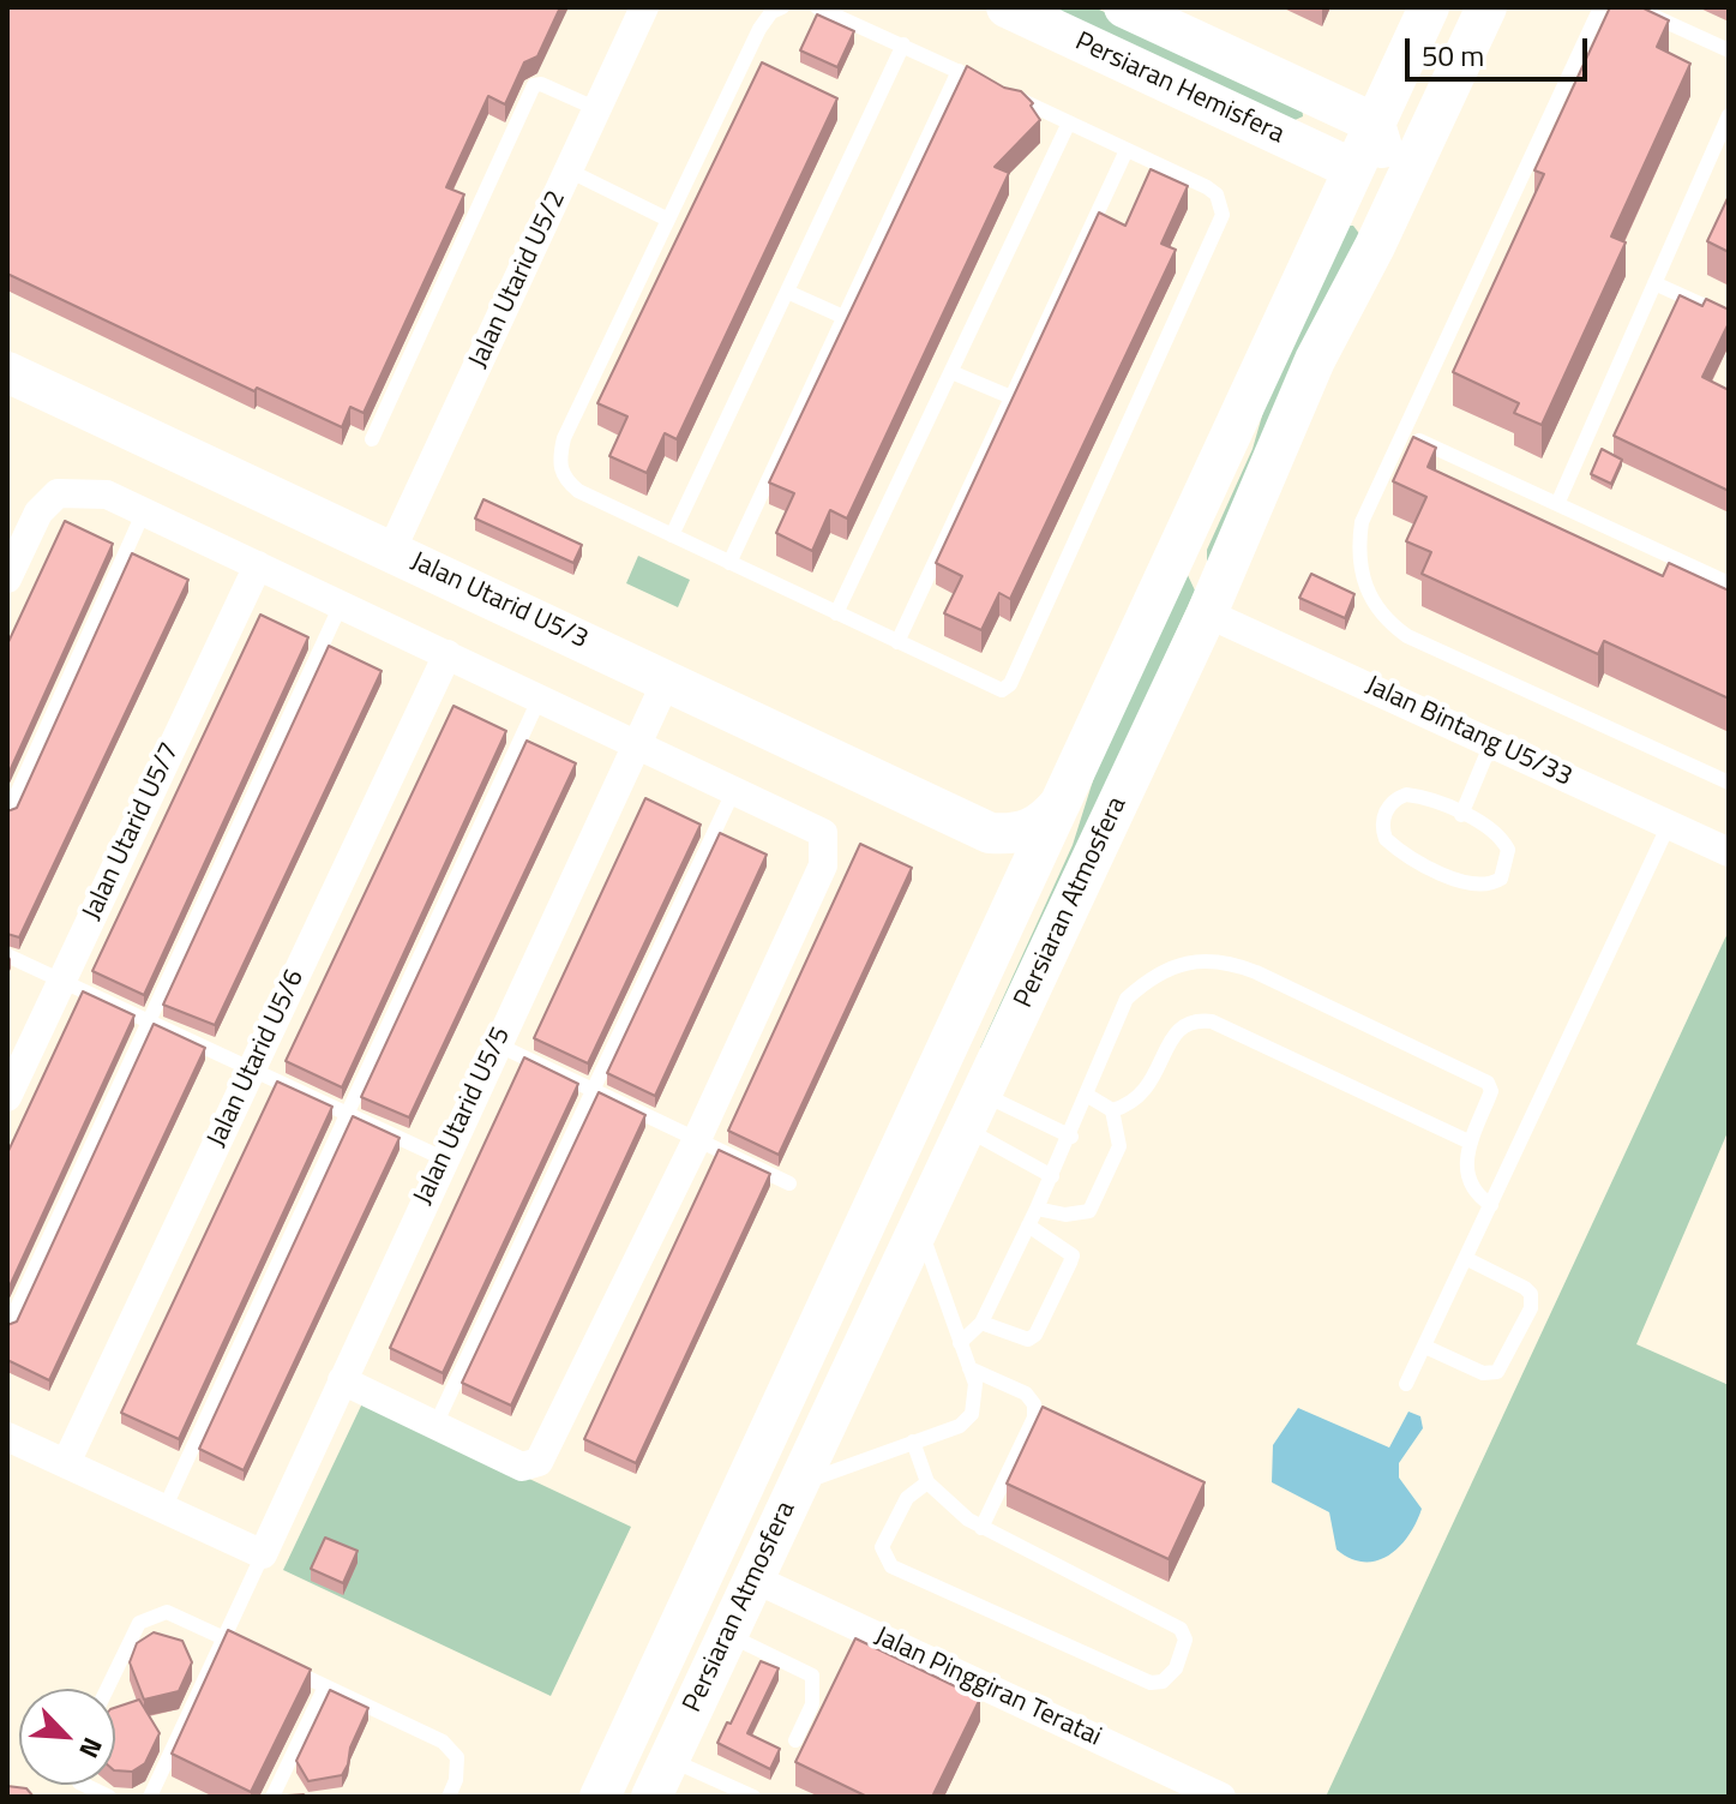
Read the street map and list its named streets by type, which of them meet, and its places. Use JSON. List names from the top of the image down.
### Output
{
  "streets": {
    "street": [
      "Persiaran Hemisfera",
      "Jalan Utarid U5/2",
      "Jalan Utarid U5/3",
      "Jalan Bintang U5/33",
      "Jalan Utarid U5/7",
      "Persiaran Atmosfera",
      "Jalan Utarid U5/6",
      "Jalan Utarid U5/5",
      "Jalan Pinggiran Teratai"
    ]
  },
  "crossings": [
    ["Persiaran Hemisfera", "Persiaran Atmosfera"],
    ["Jalan Utarid U5/2", "Jalan Utarid U5/3"],
    ["Jalan Utarid U5/3", "Jalan Utarid U5/5"],
    ["Jalan Bintang U5/33", "Persiaran Atmosfera"],
    ["Persiaran Atmosfera", "Jalan Pinggiran Teratai"]
  ],
  "scale_bar": "50 m",
  "north": "bottom right"
}
